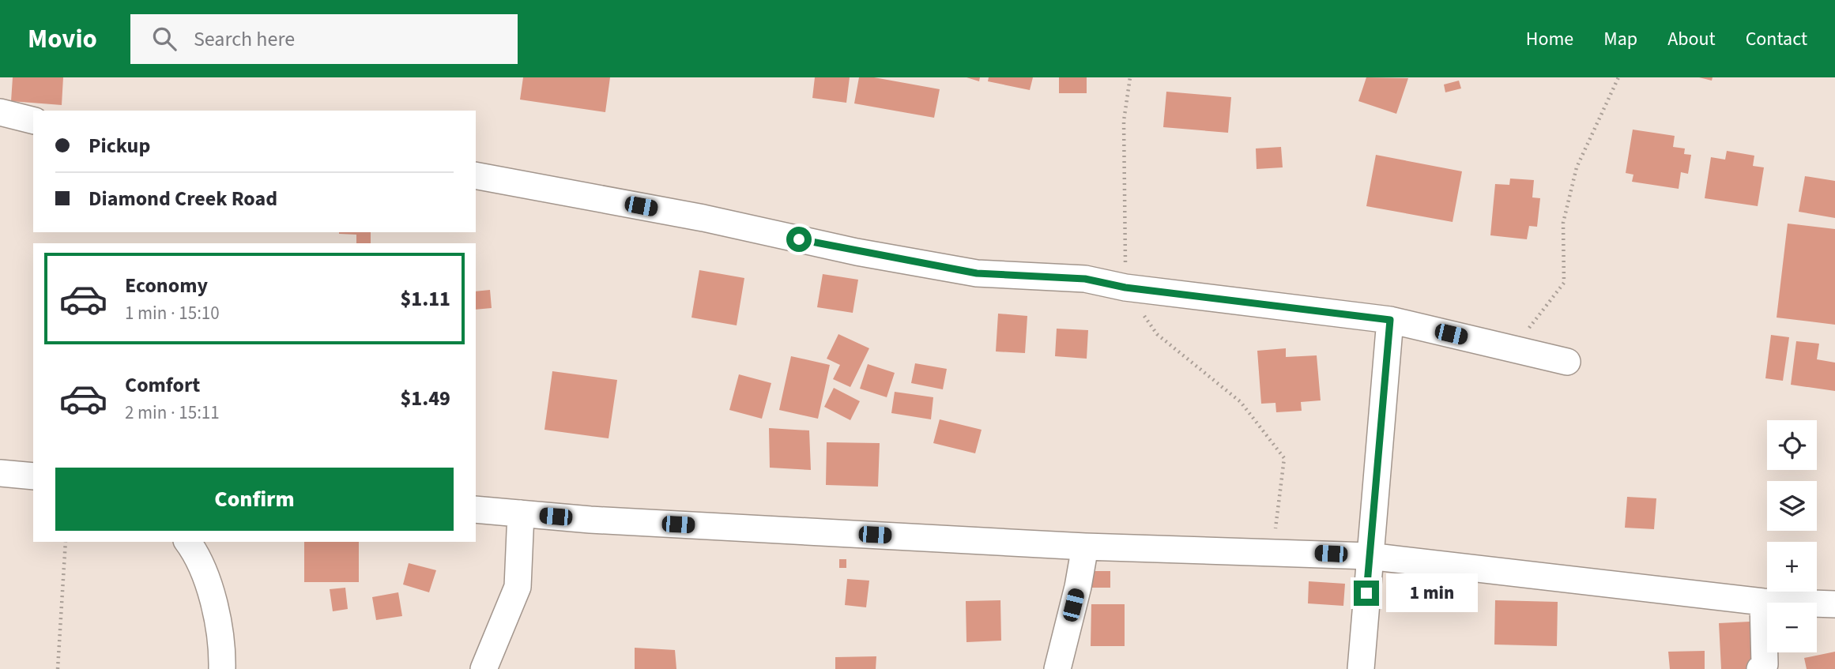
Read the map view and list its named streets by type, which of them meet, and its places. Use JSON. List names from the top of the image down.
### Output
{
  "page": {
    "header": "Movio",
    "search": "Search here",
    "nav": [
      "Home",
      "Map",
      "About",
      "Contact"
    ],
    "banner": ["Pickup", "Diamond Creek Road"],
    "list": [
      {
        "name": "Economy",
        "note": "1 min · 15:10",
        "value": "$1.11"
      },
      {
        "name": "Comfort",
        "note": "2 min · 15:11",
        "value": "$1.49"
      }
    ],
    "map_buttons": ["+", "−"],
    "buttons": "Confirm",
    "bubble": "1 min"
  }
}
